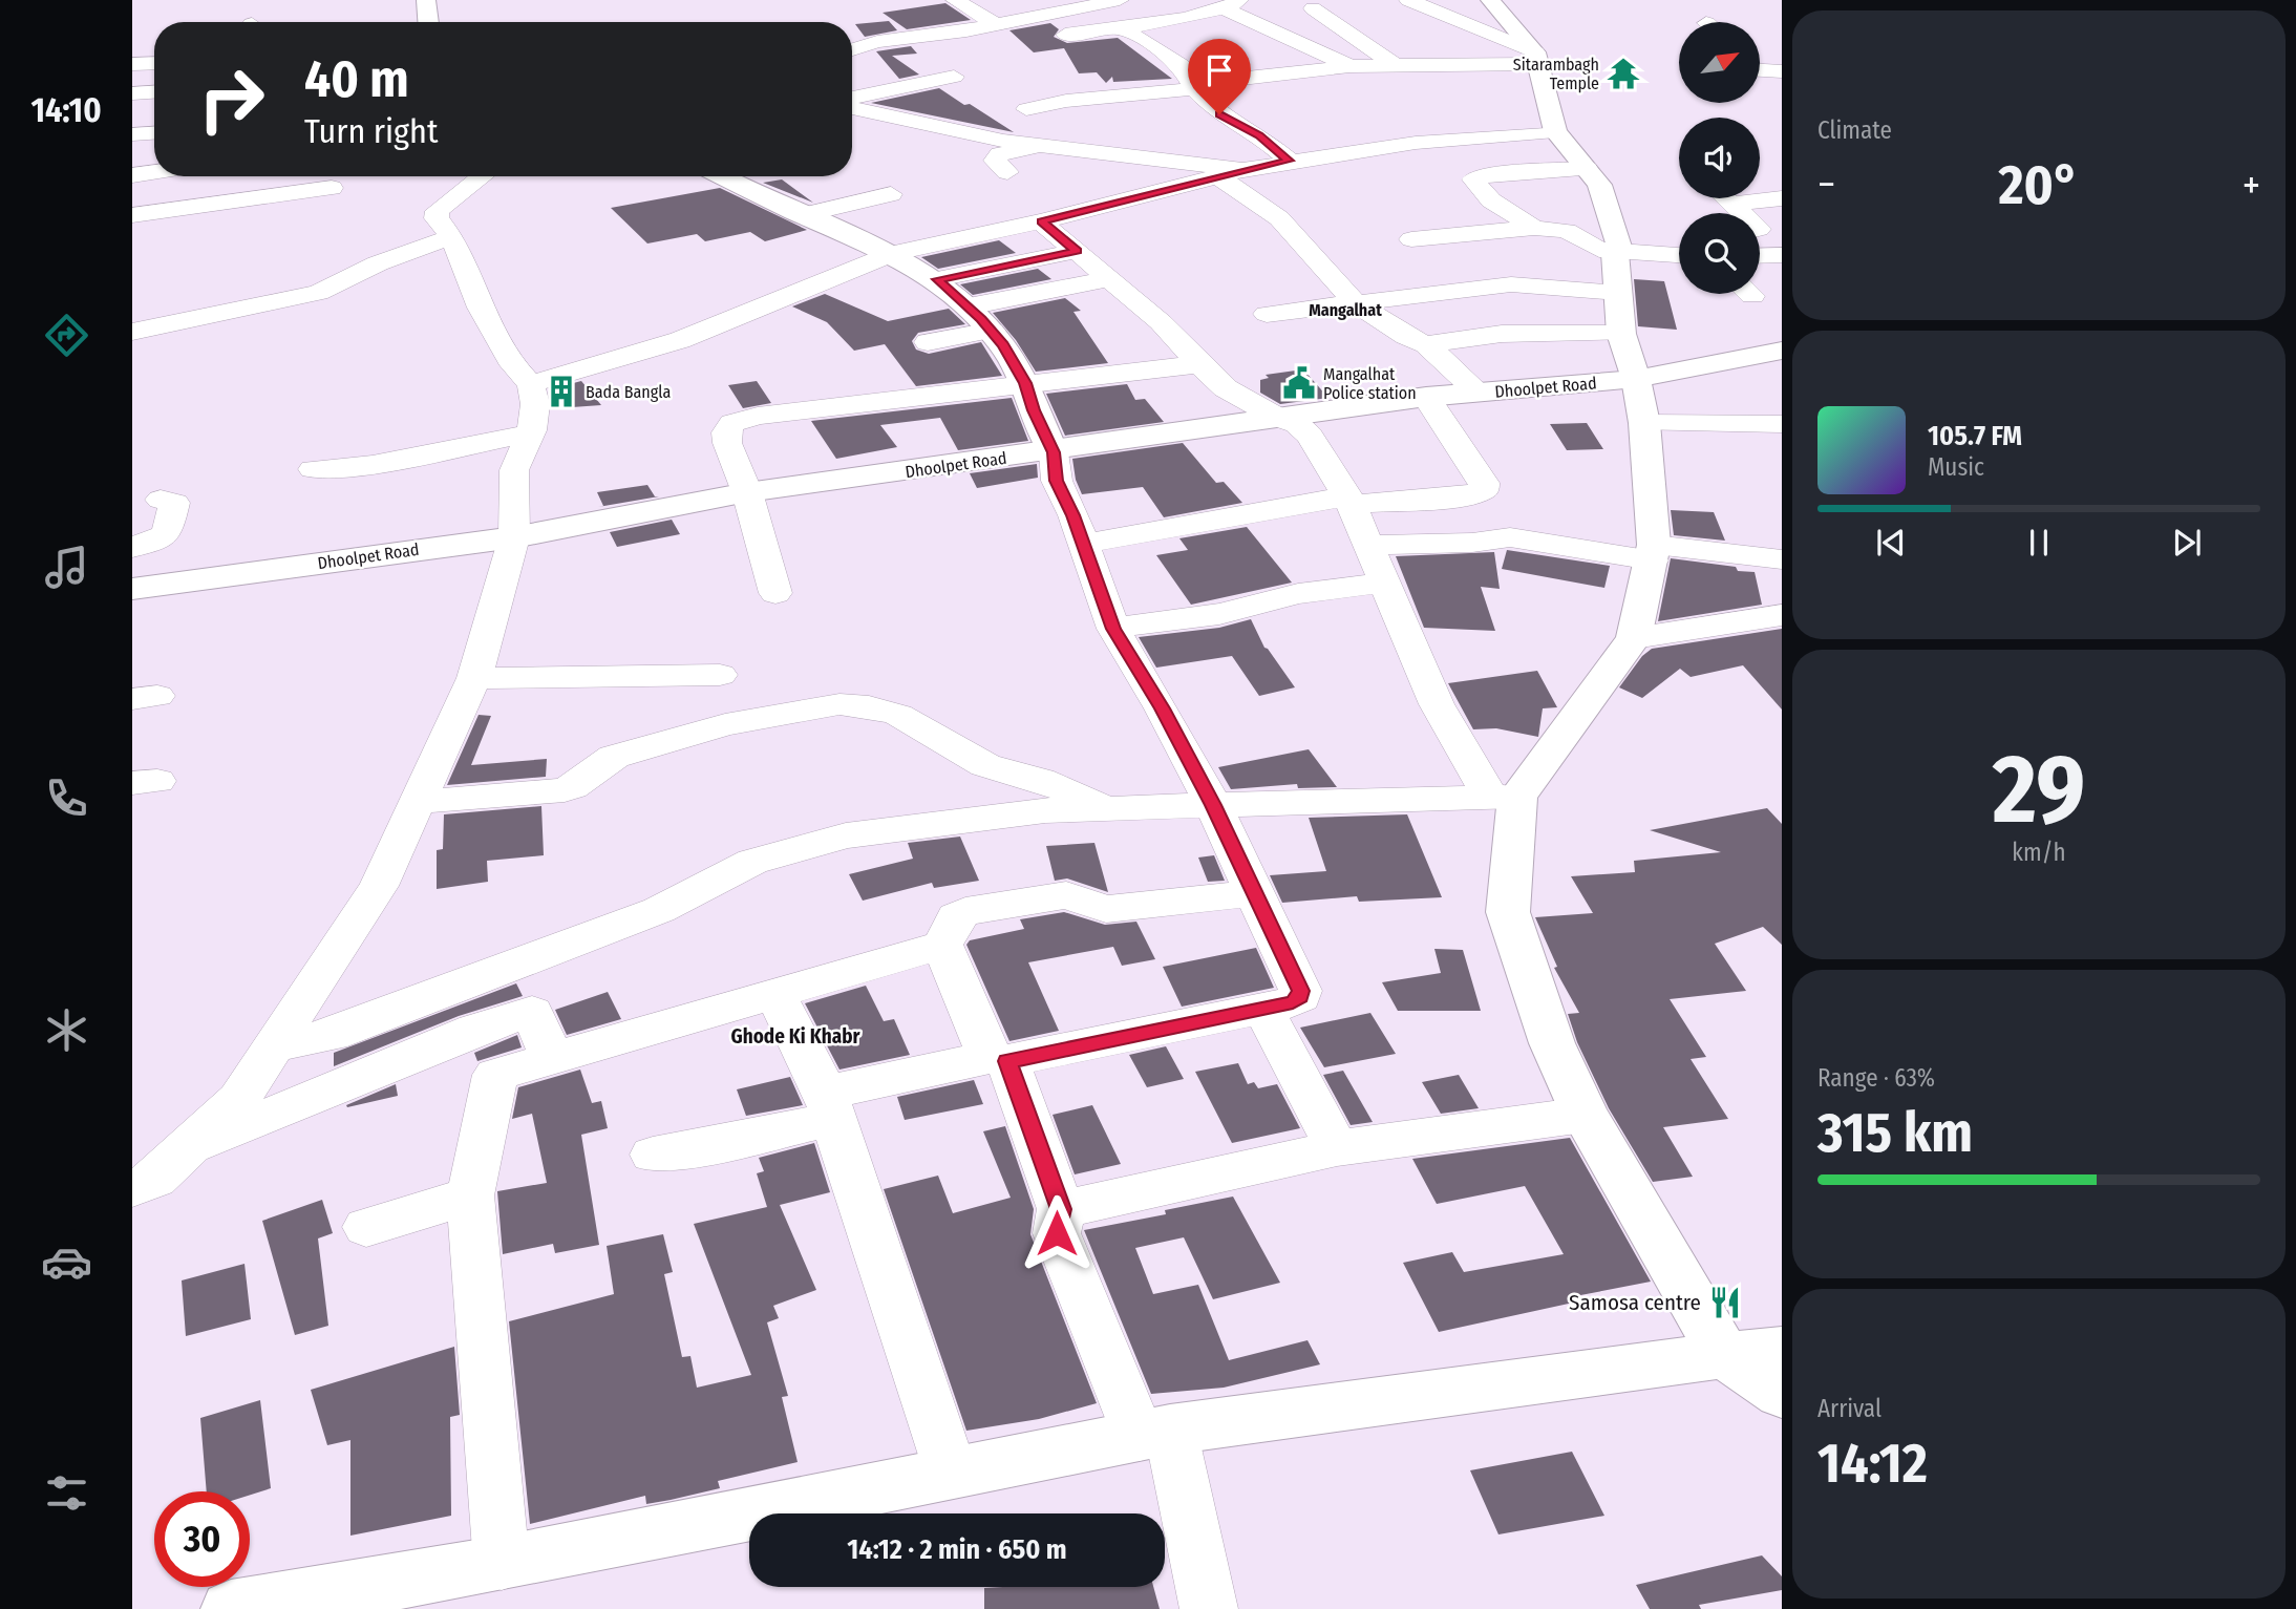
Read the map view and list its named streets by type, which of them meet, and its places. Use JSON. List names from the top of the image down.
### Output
{
  "streets": {
    "street": ["Dhoolpet Road"]
  },
  "districts": ["Mangalhat", "Ghode Ki Khabr"],
  "places": {
    "temple": ["Sitarambagh Temple"],
    "public building": ["Mangalhat Police station"],
    "building": ["Bada Bangla"],
    "restaurant": ["Samosa centre"]
  },
  "north": "top right",
  "page": {
    "tabs": "14:10",
    "tile": [
      "Climate",
      ["29", "km/h"],
      ["Range · 63%", "315 km"],
      ["Arrival", "14:12"]
    ],
    "turn": ["40 m", "Turn right"],
    "heat": ["−", "20°", "+"],
    "song": ["105.7 FM", "Music"],
    "limit": "30",
    "trip": "14:12 · 2 min · 650 m"
  }
}
